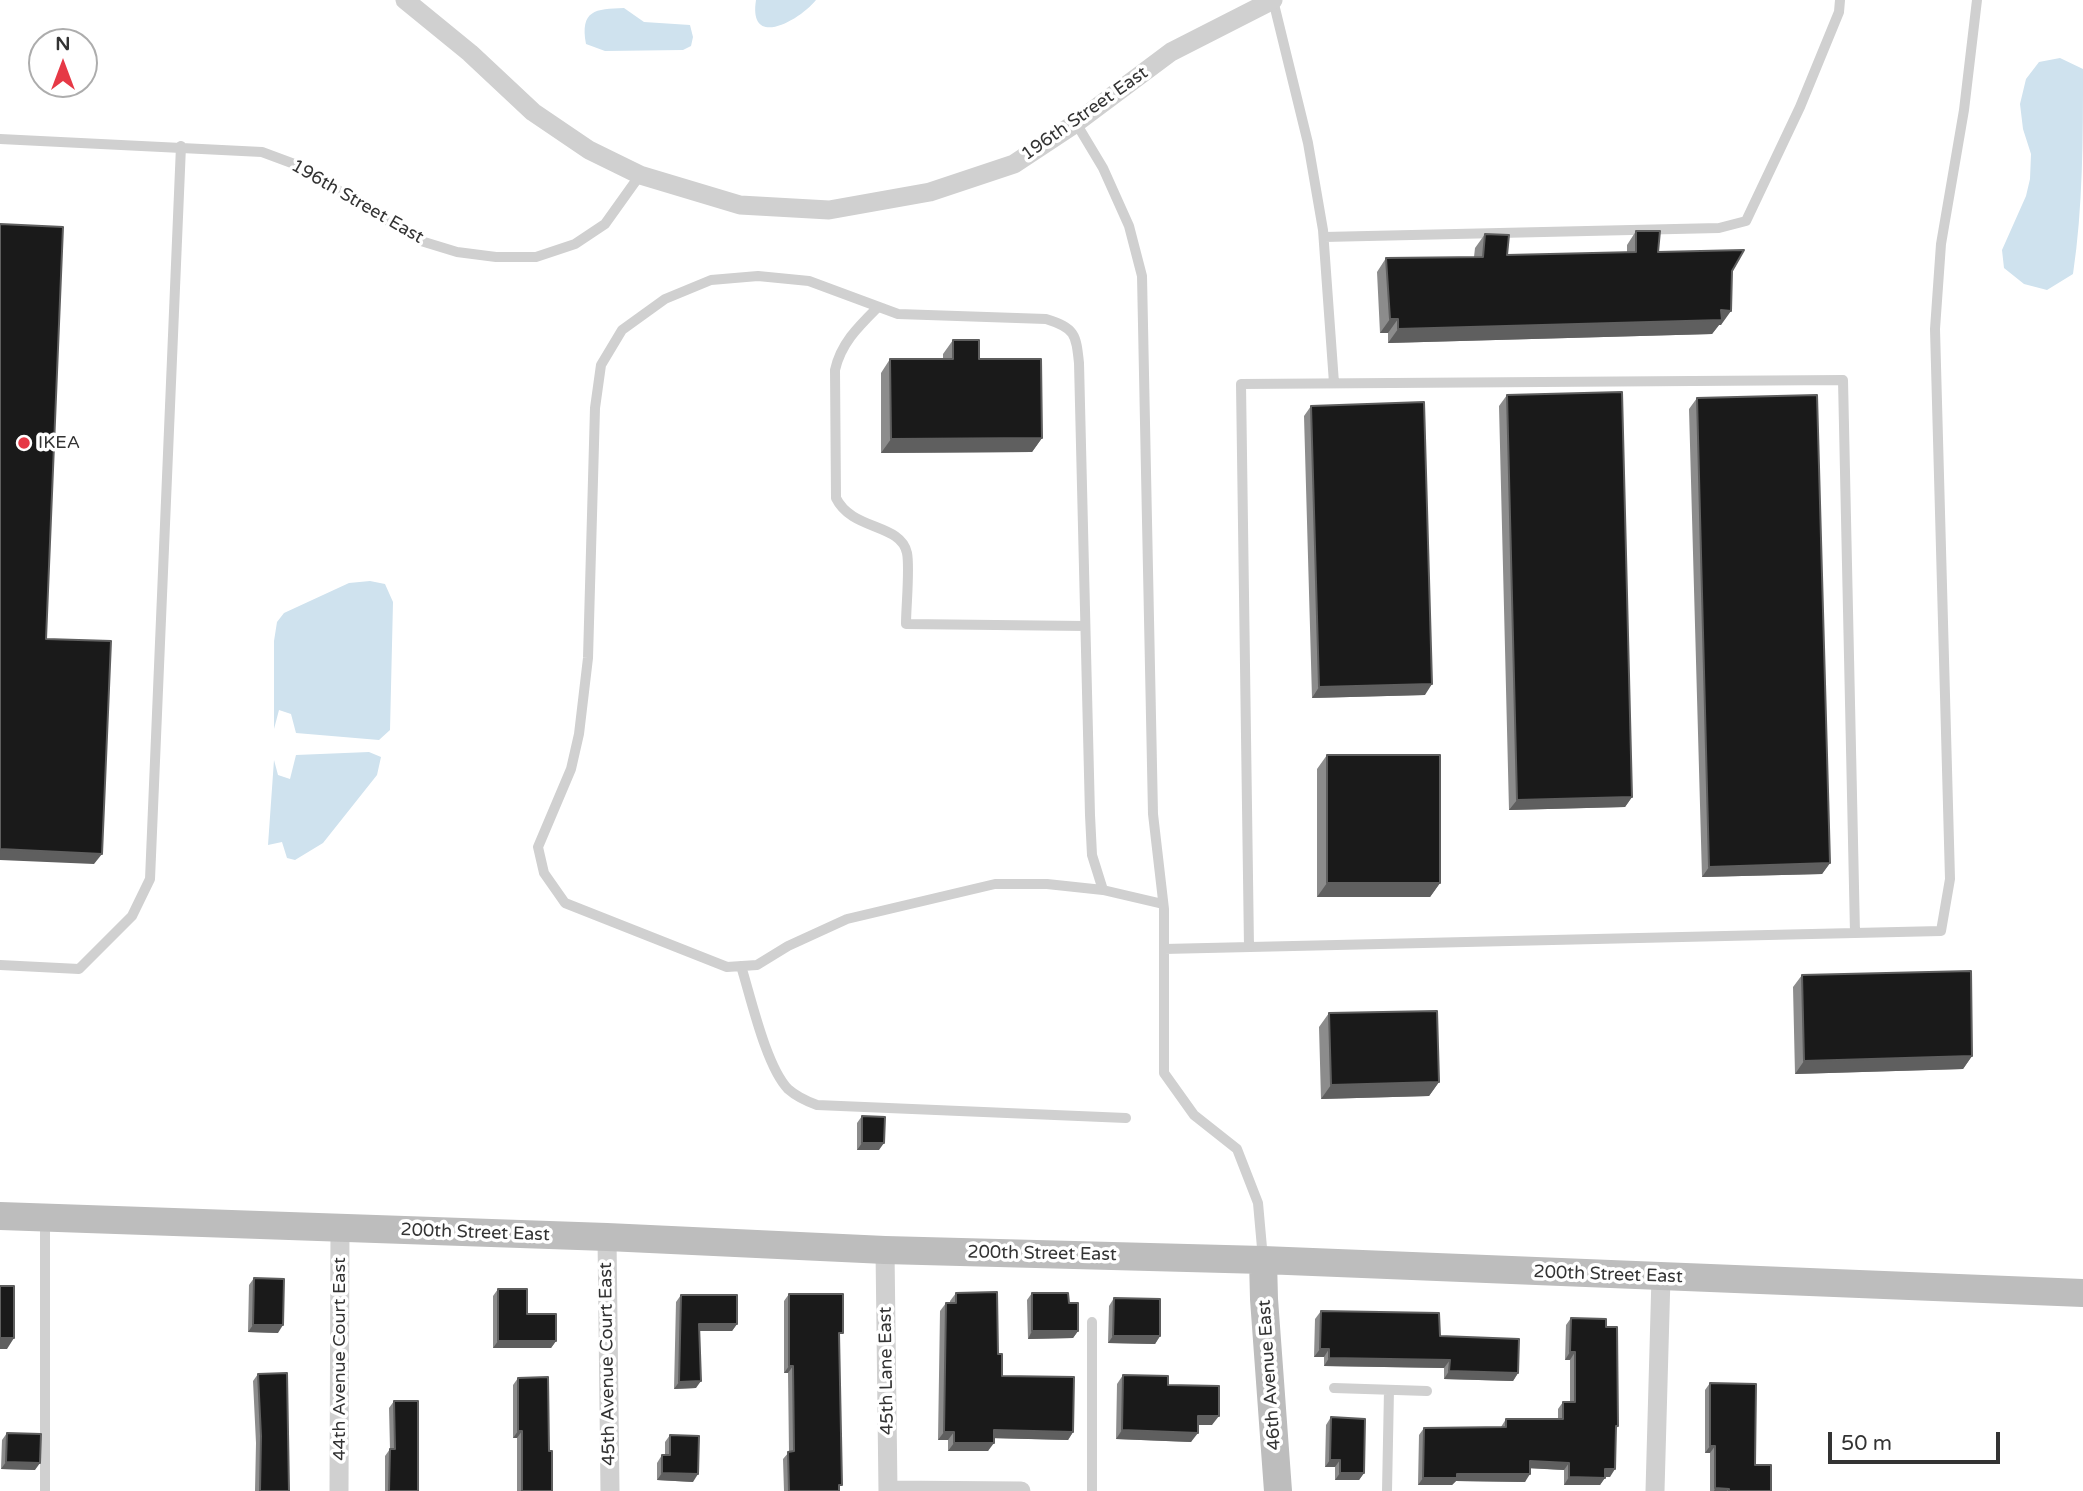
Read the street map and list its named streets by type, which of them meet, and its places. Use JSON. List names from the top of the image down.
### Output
{
  "streets": {
    "street": [
      "196th Street East",
      "200th Street East",
      "44th Avenue Court East",
      "45th Avenue Court East",
      "45th Lane East",
      "46th Avenue East"
    ]
  },
  "crossings": [
    ["200th Street East", "44th Avenue Court East"],
    ["200th Street East", "45th Avenue Court East"],
    ["200th Street East", "45th Lane East"],
    ["200th Street East", "46th Avenue East"]
  ],
  "places": ["IKEA"],
  "scale_bar": "50 m",
  "north": "top"
}
